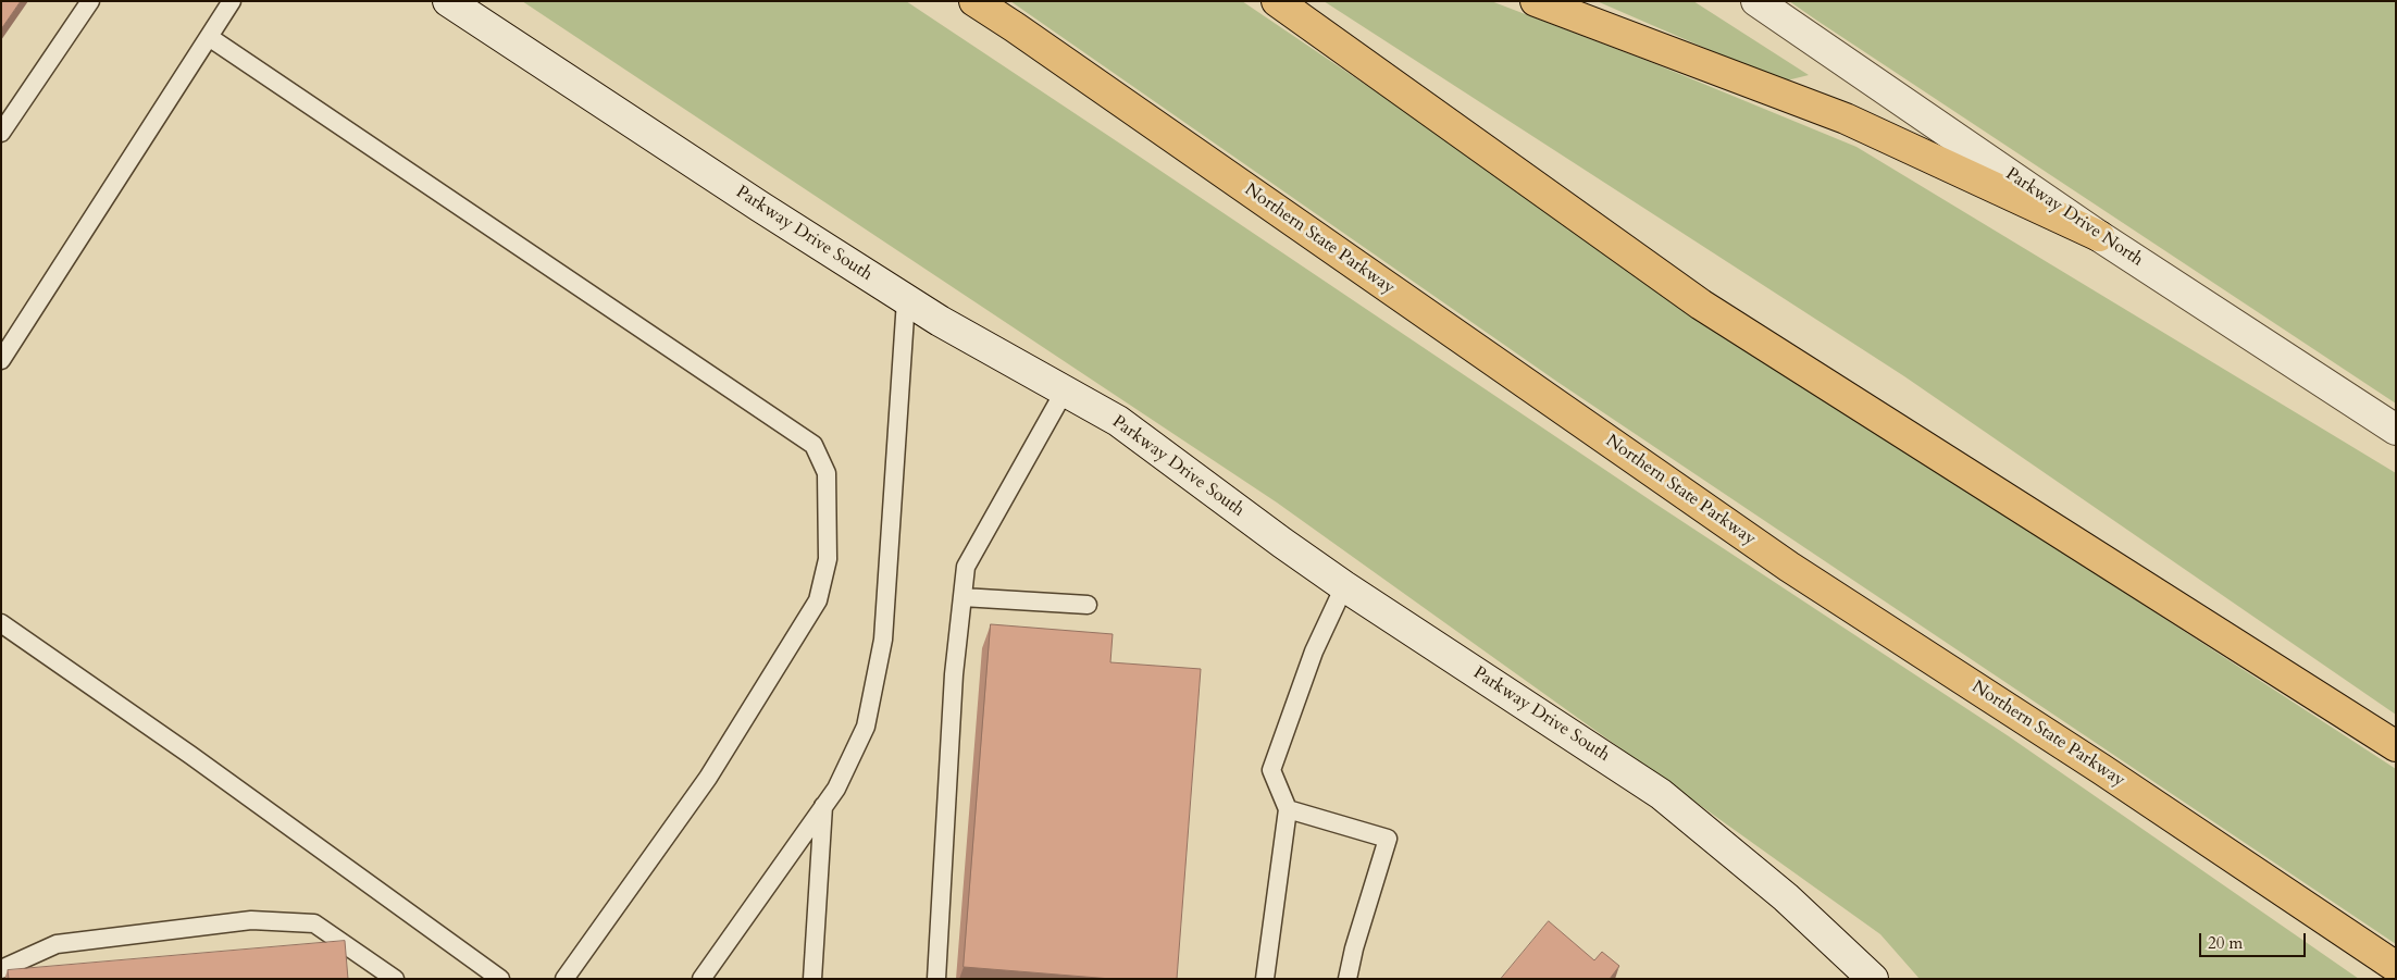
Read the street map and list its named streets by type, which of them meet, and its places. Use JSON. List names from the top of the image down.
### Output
{
  "streets": {
    "highway": ["Northern State Parkway"],
    "street": ["Parkway Drive North", "Parkway Drive South"]
  },
  "scale_bar": "20 m"
}
